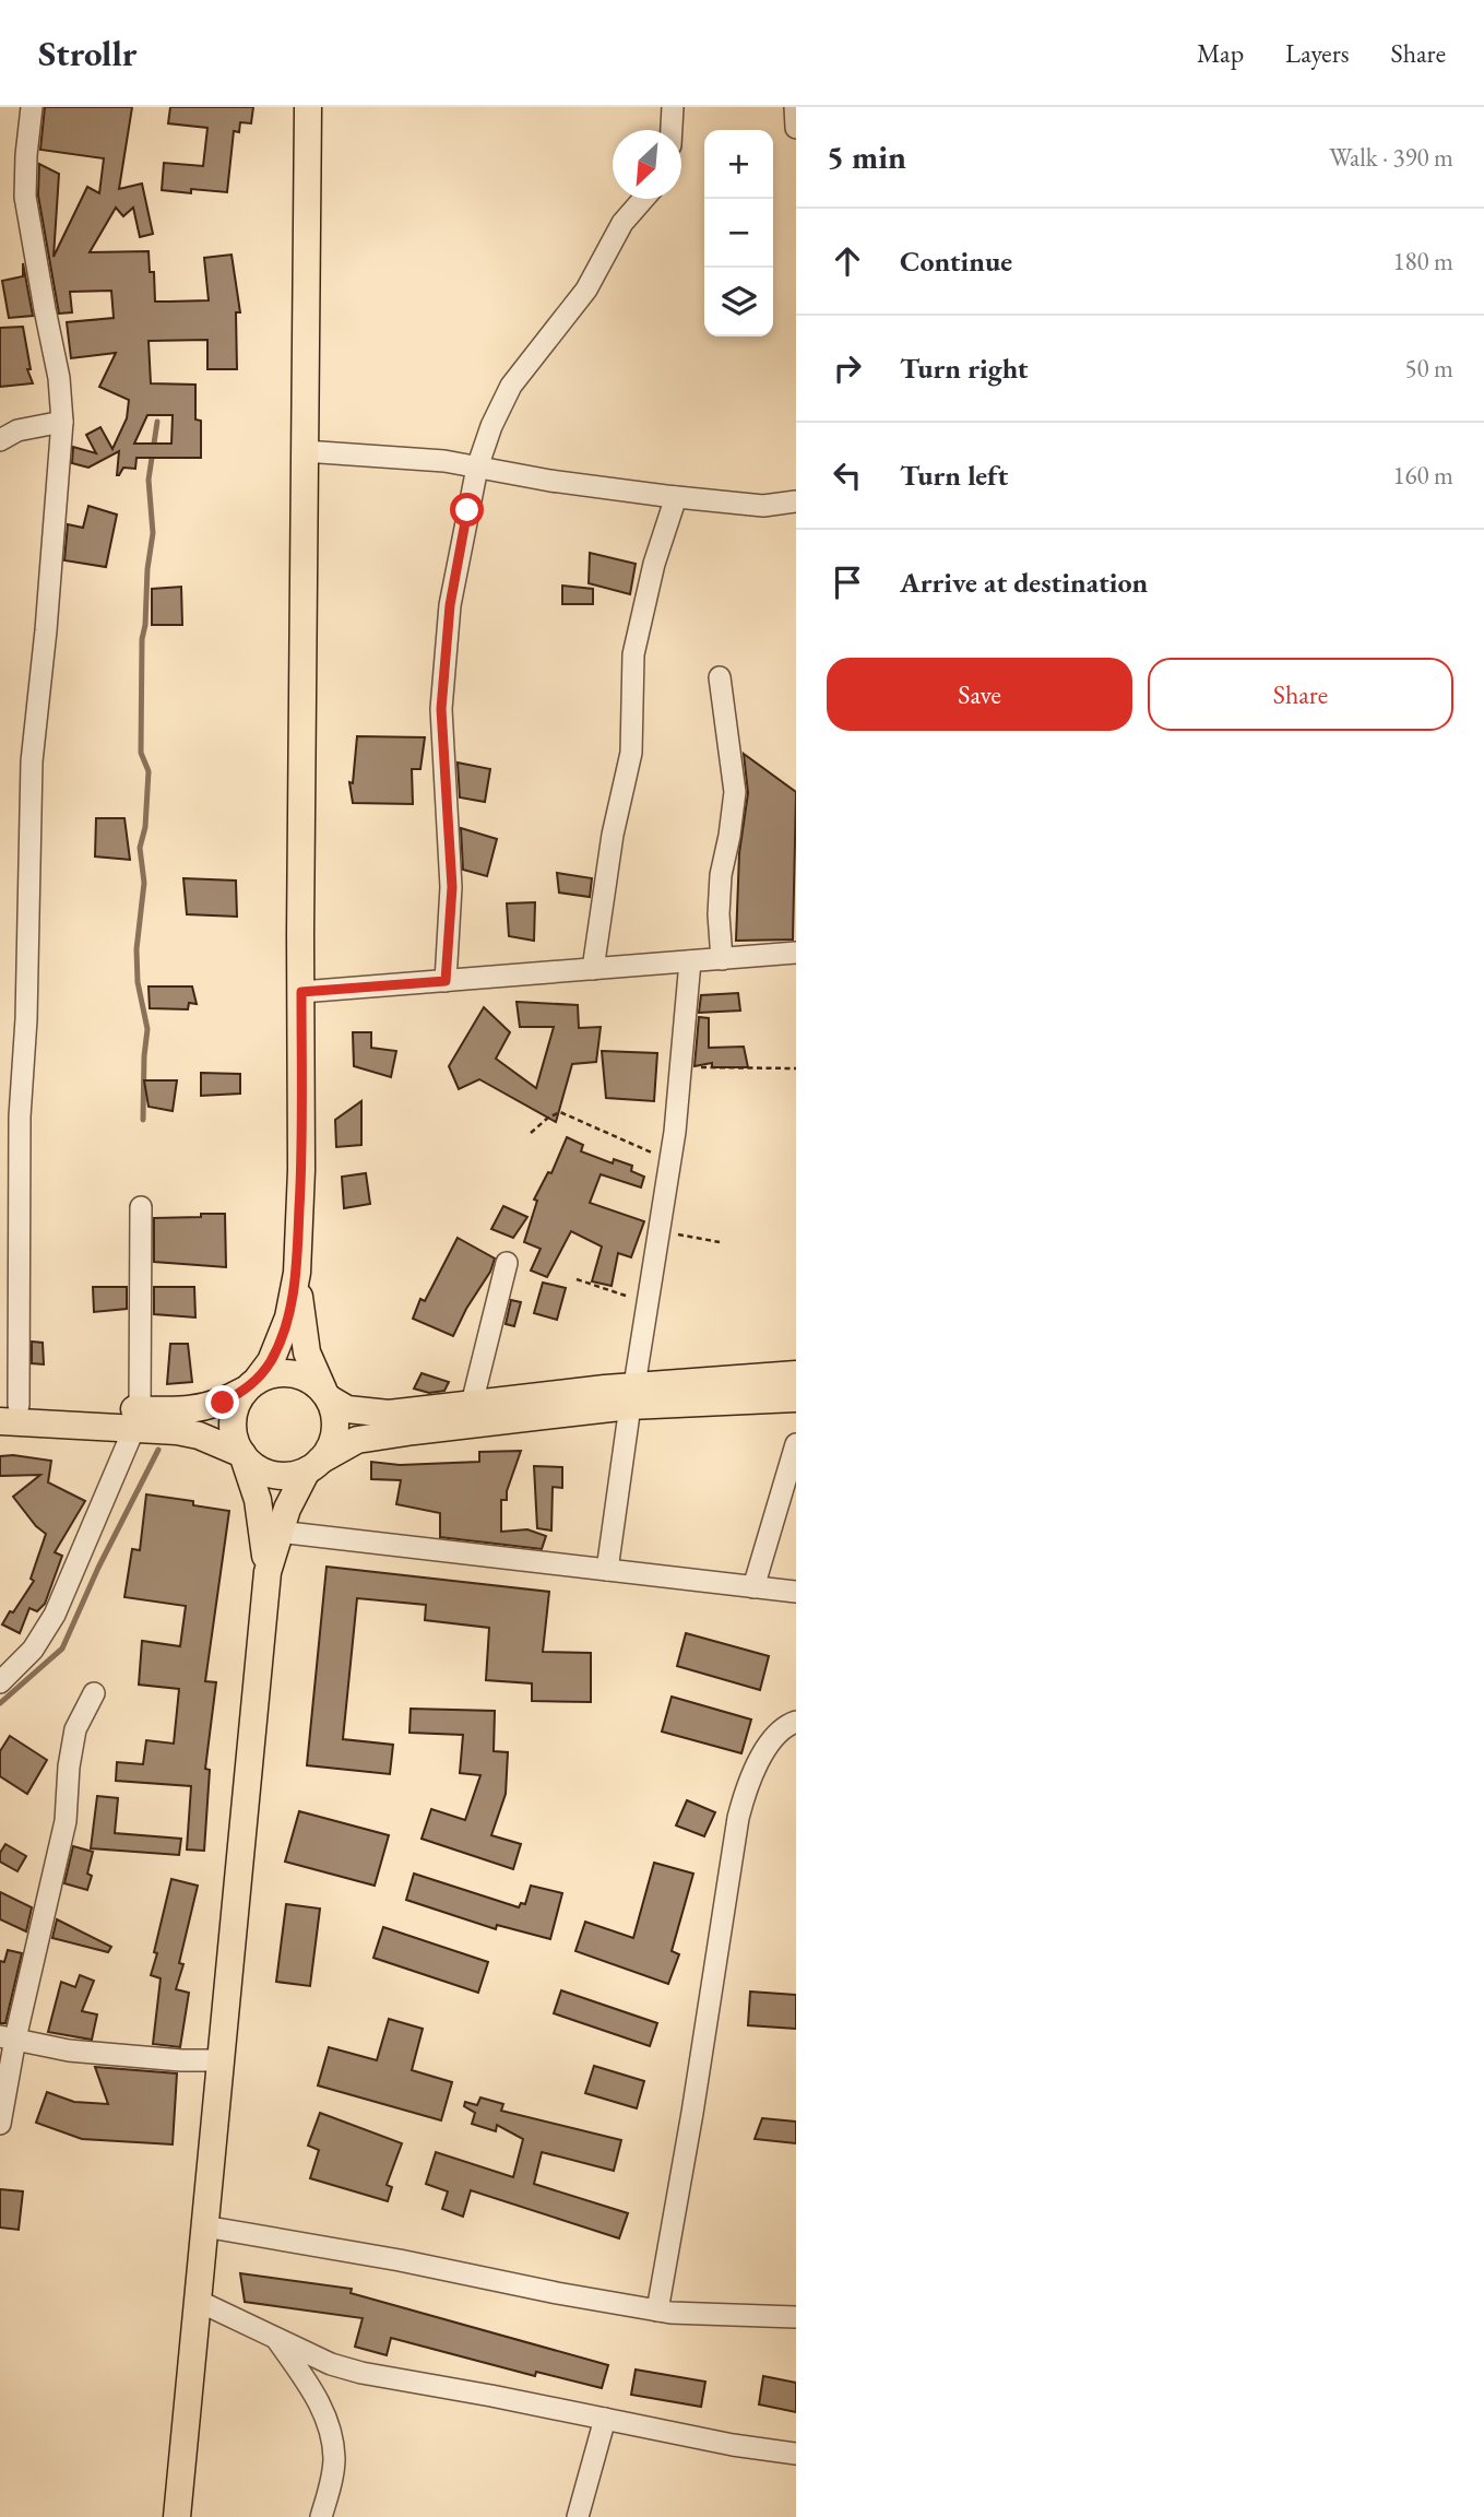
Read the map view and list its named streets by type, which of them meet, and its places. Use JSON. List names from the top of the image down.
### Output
{
  "north": "bottom left",
  "page": {
    "header": "Strollr",
    "nav": ["Map", "Layers", "Share"],
    "heading": ["5 min", "Walk · 390 m"],
    "map_buttons": ["+", "−"],
    "list": [
      ["Continue", "180 m"],
      ["Turn right", "50 m"],
      ["Turn left", "160 m"],
      "Arrive at destination"
    ],
    "buttons": ["Save", "Share"]
  }
}
